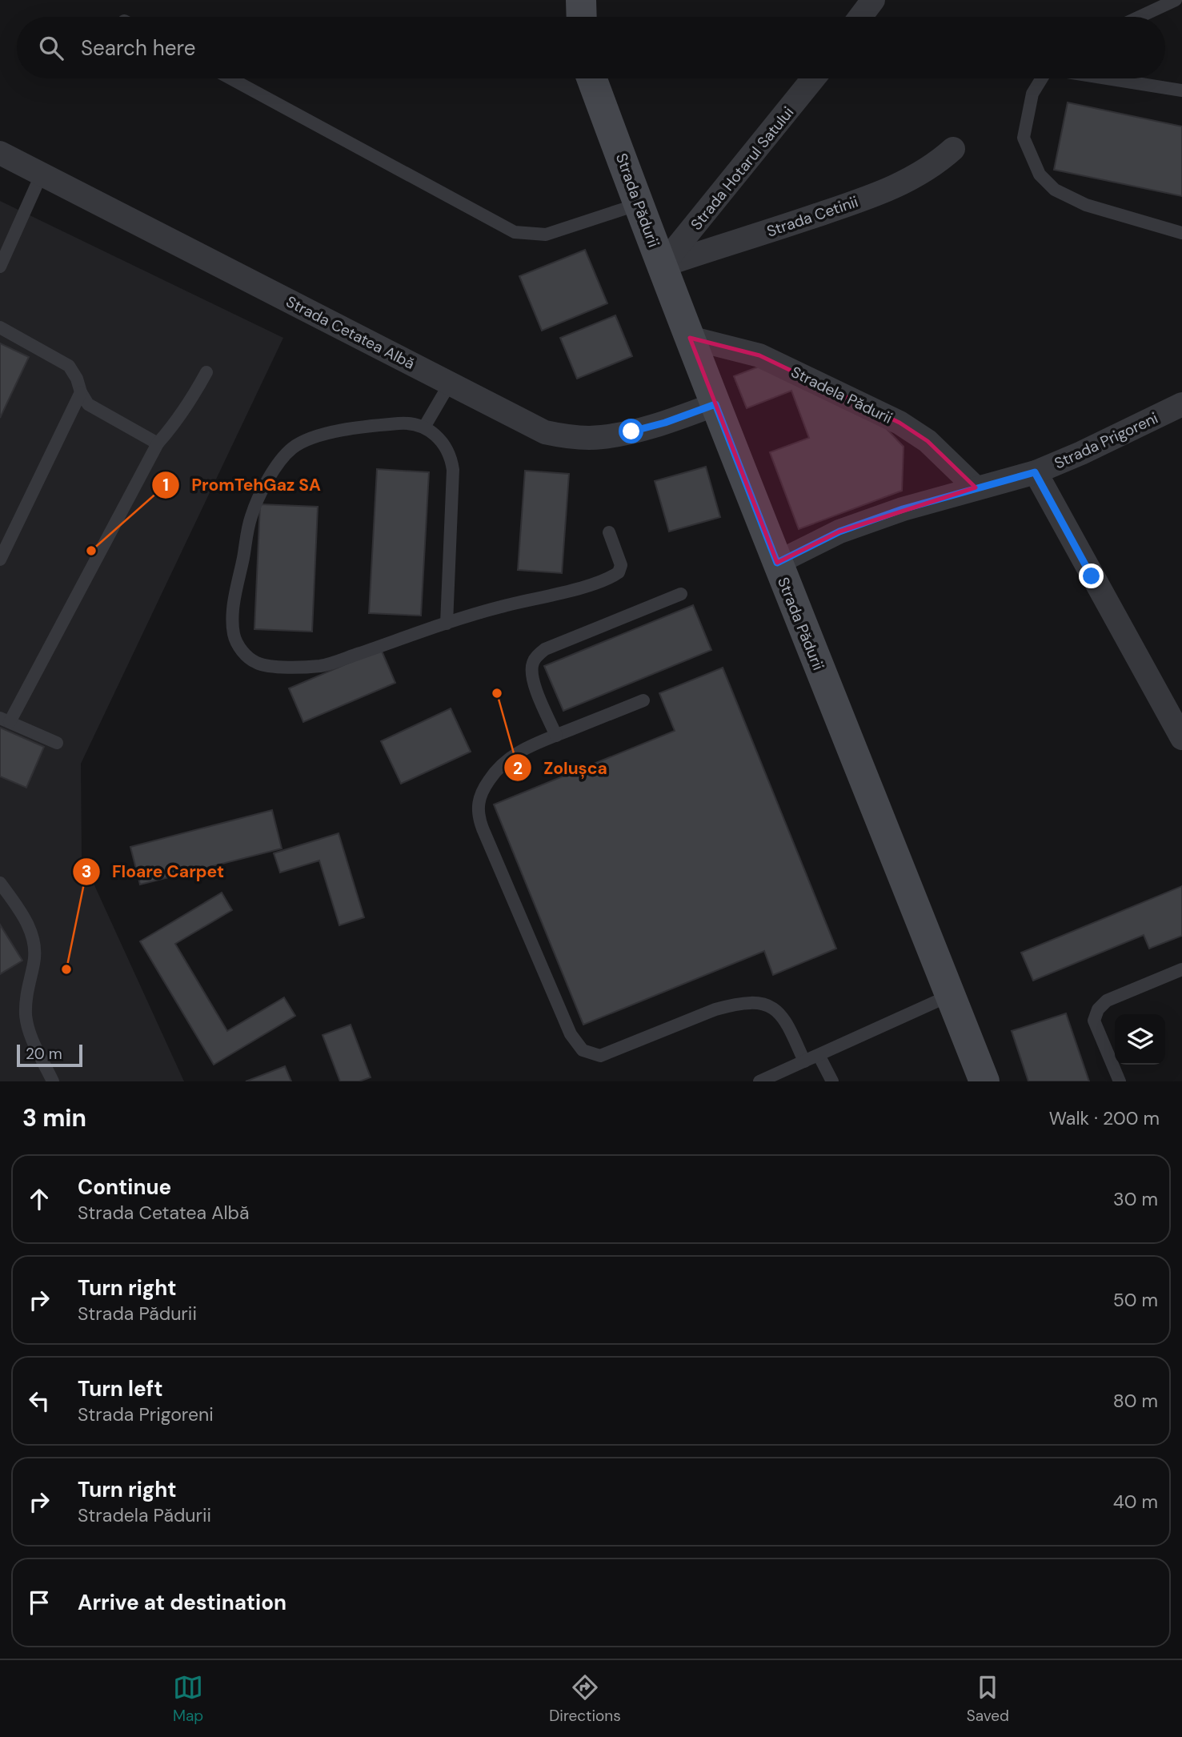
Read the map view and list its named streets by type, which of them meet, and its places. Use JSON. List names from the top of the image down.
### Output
{
  "streets": {
    "main road": ["Strada Pădurii"],
    "street": [
      "Strada Hotarul Satului",
      "Strada Cetinii",
      "Strada Cetatea Albă",
      "Stradela Pădurii",
      "Strada Prigoreni"
    ]
  },
  "crossings": [
    ["Strada Hotarul Satului", "Strada Pădurii"],
    ["Strada Hotarul Satului", "Strada Cetinii"],
    ["Strada Pădurii", "Strada Cetinii"],
    ["Strada Pădurii", "Strada Cetatea Albă"],
    ["Strada Pădurii", "Stradela Pădurii"],
    ["Strada Pădurii", "Strada Prigoreni"],
    ["Stradela Pădurii", "Strada Prigoreni"]
  ],
  "places": ["PromTehGaz SA", "Zolușca", "Floare Carpet"],
  "scale_bar": "20 m",
  "page": {
    "search": "Search here",
    "scale": "20 m",
    "heading": ["3 min", "Walk · 200 m"],
    "list": [
      ["Continue", "Strada Cetatea Albă", "30 m"],
      ["Turn right", "Strada Pădurii", "50 m"],
      ["Turn left", "Strada Prigoreni", "80 m"],
      ["Turn right", "Stradela Pădurii", "40 m"],
      "Arrive at destination"
    ],
    "nav": ["Map", "Directions", "Saved"]
  }
}
